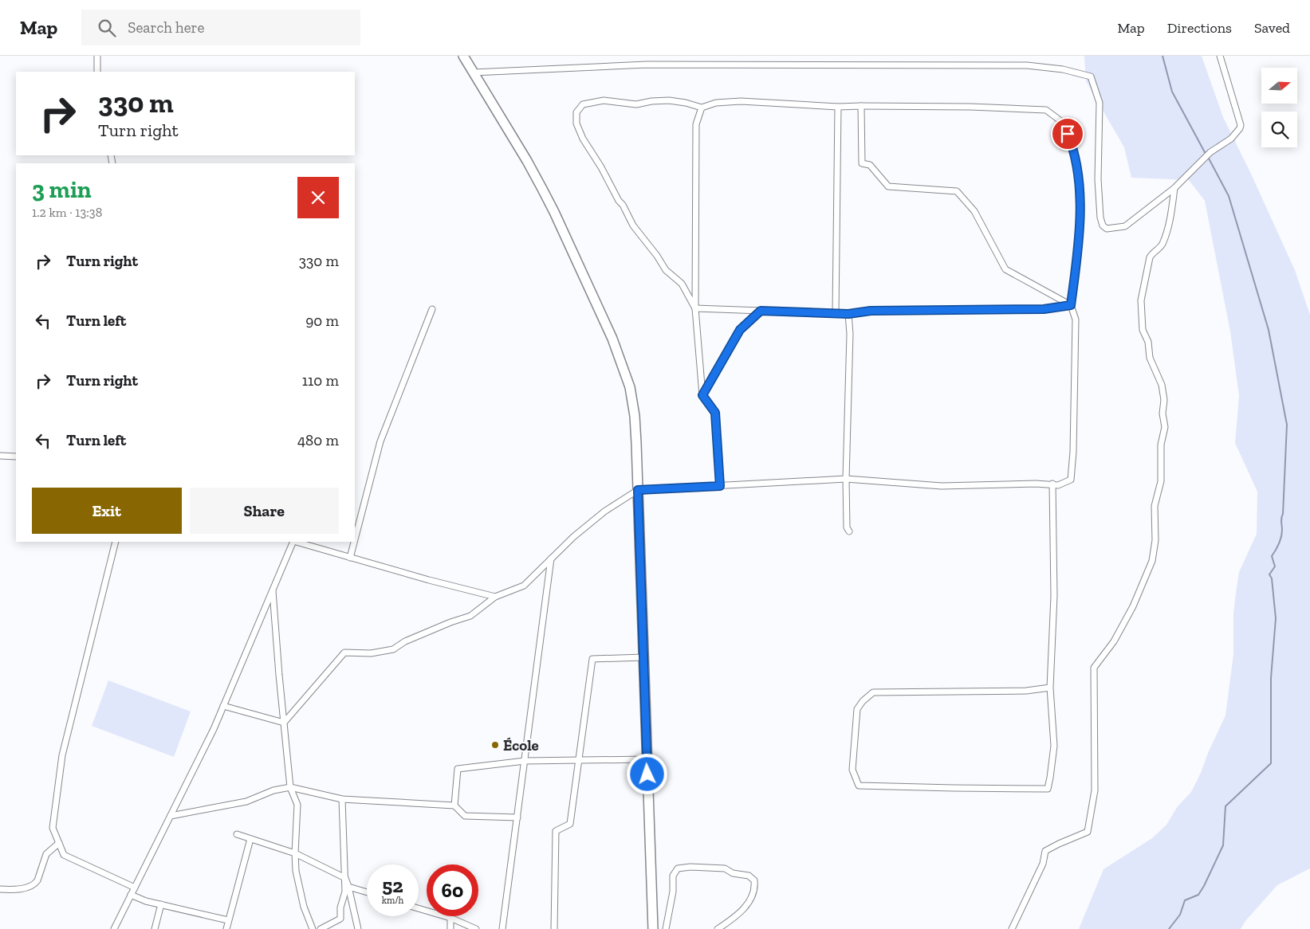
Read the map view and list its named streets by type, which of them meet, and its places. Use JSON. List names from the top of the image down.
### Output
{
  "places": ["École"],
  "north": "right",
  "page": {
    "header": "Map",
    "search": "Search here",
    "nav": ["Map", "Directions", "Saved"],
    "turn": ["330 m", "Turn right"],
    "heading": ["3 min", "1.2 km · 13:38"],
    "list": [
      {
        "name": "Turn right",
        "value": "330 m"
      },
      {
        "name": "Turn left",
        "value": "90 m"
      },
      {
        "name": "Turn right",
        "value": "110 m"
      },
      {
        "name": "Turn left",
        "value": "480 m"
      }
    ],
    "buttons": ["Exit", "Share"],
    "speed": "52 km/h",
    "limit": "60"
  }
}
